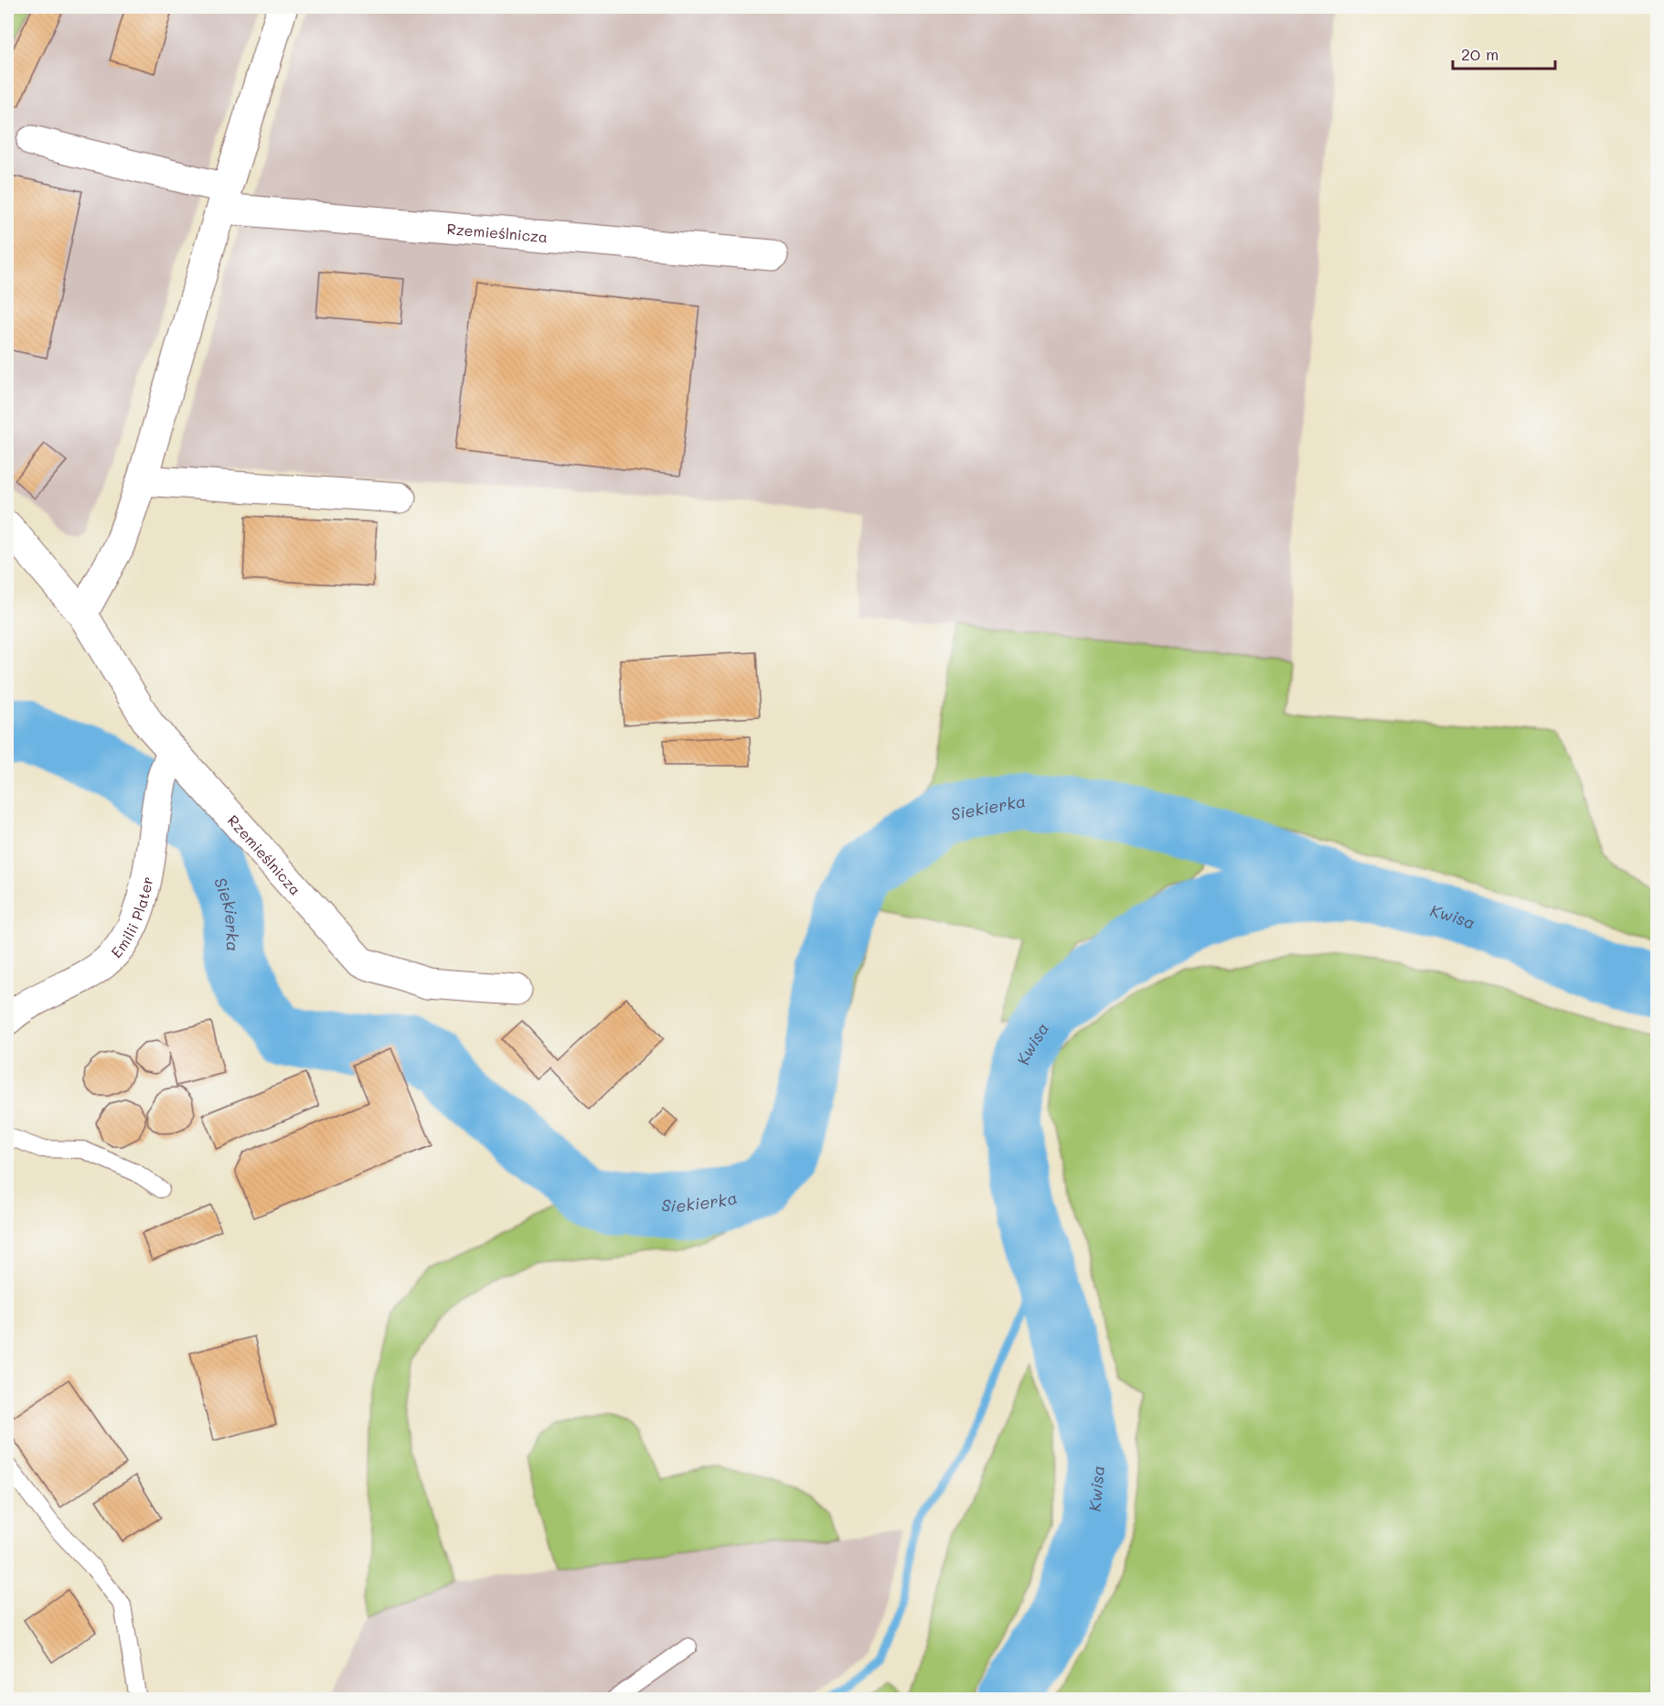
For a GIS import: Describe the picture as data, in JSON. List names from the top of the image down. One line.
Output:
{"streets":{"street":["Rzemieślnicza","Emilii Plater"]},"crossings":[["Rzemieślnicza","Emilii Plater"]],"water":["Siekierka","Kwisa"],"scale_bar":"20 m"}
